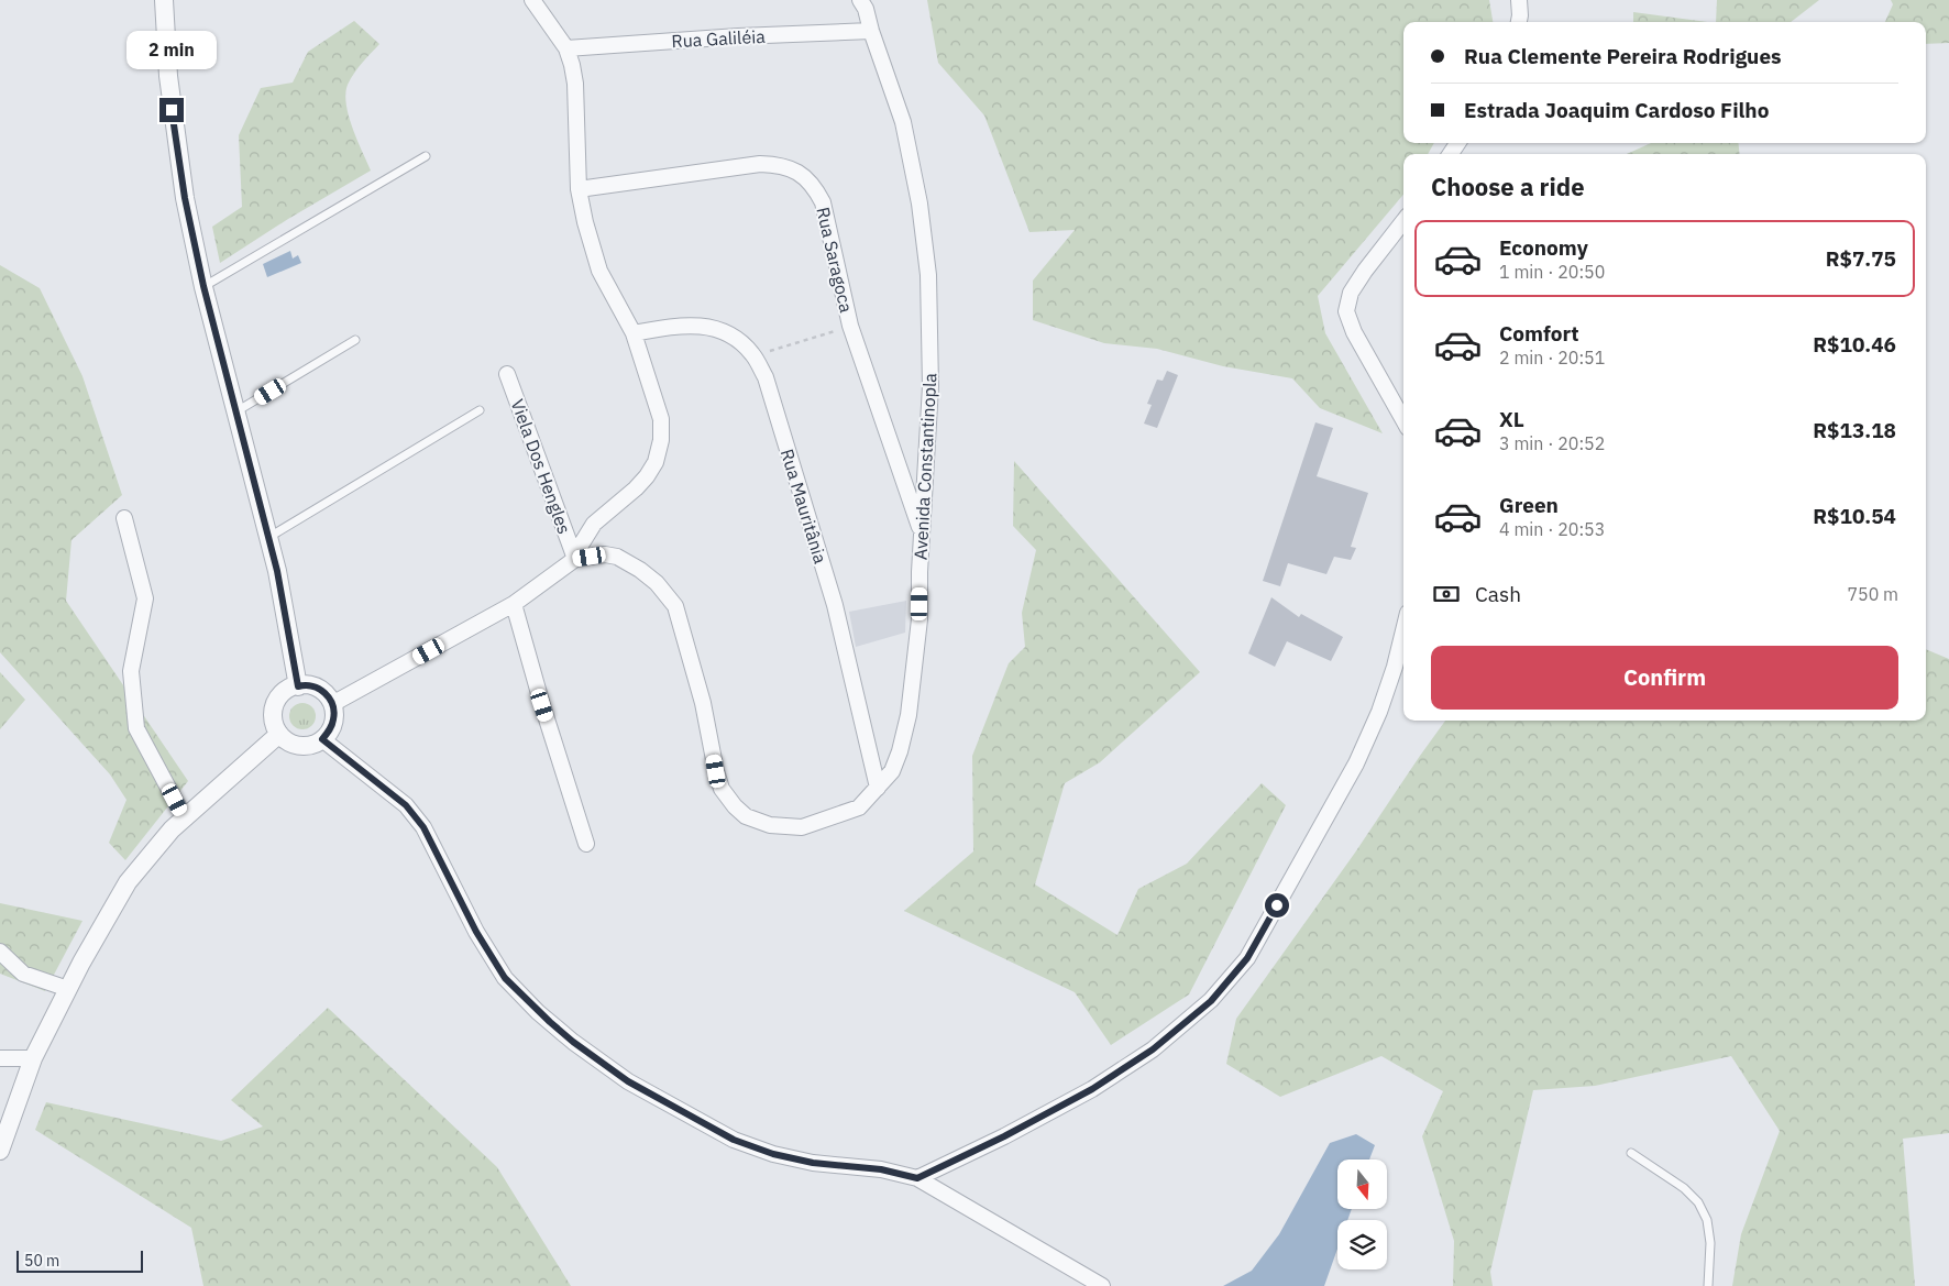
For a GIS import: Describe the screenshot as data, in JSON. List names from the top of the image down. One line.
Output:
{"streets":{"street":["Rua Galiléia","Rua Saragoca","Viela Dos Hengles","Avenida Constantinopla","Rua Mauritânia"]},"crossings":[["Rua Galiléia","Avenida Constantinopla"],["Rua Saragoca","Avenida Constantinopla"],["Viela Dos Hengles","Avenida Constantinopla"],["Avenida Constantinopla","Rua Mauritânia"]],"scale_bar":"50 m","north":"bottom","page":{"banner":["Rua Clemente Pereira Rodrigues","Estrada Joaquim Cardoso Filho"],"bubble":"2 min","heading":"Choose a ride","list":[{"name":"Economy","note":"1 min · 20:50","value":"R$7.75"},{"name":"Comfort","note":"2 min · 20:51","value":"R$10.46"},{"name":"XL","note":"3 min · 20:52","value":"R$13.18"},{"name":"Green","note":"4 min · 20:53","value":"R$10.54"}],"pay":["Cash","750 m"],"buttons":"Confirm","scale":"50 m"}}
